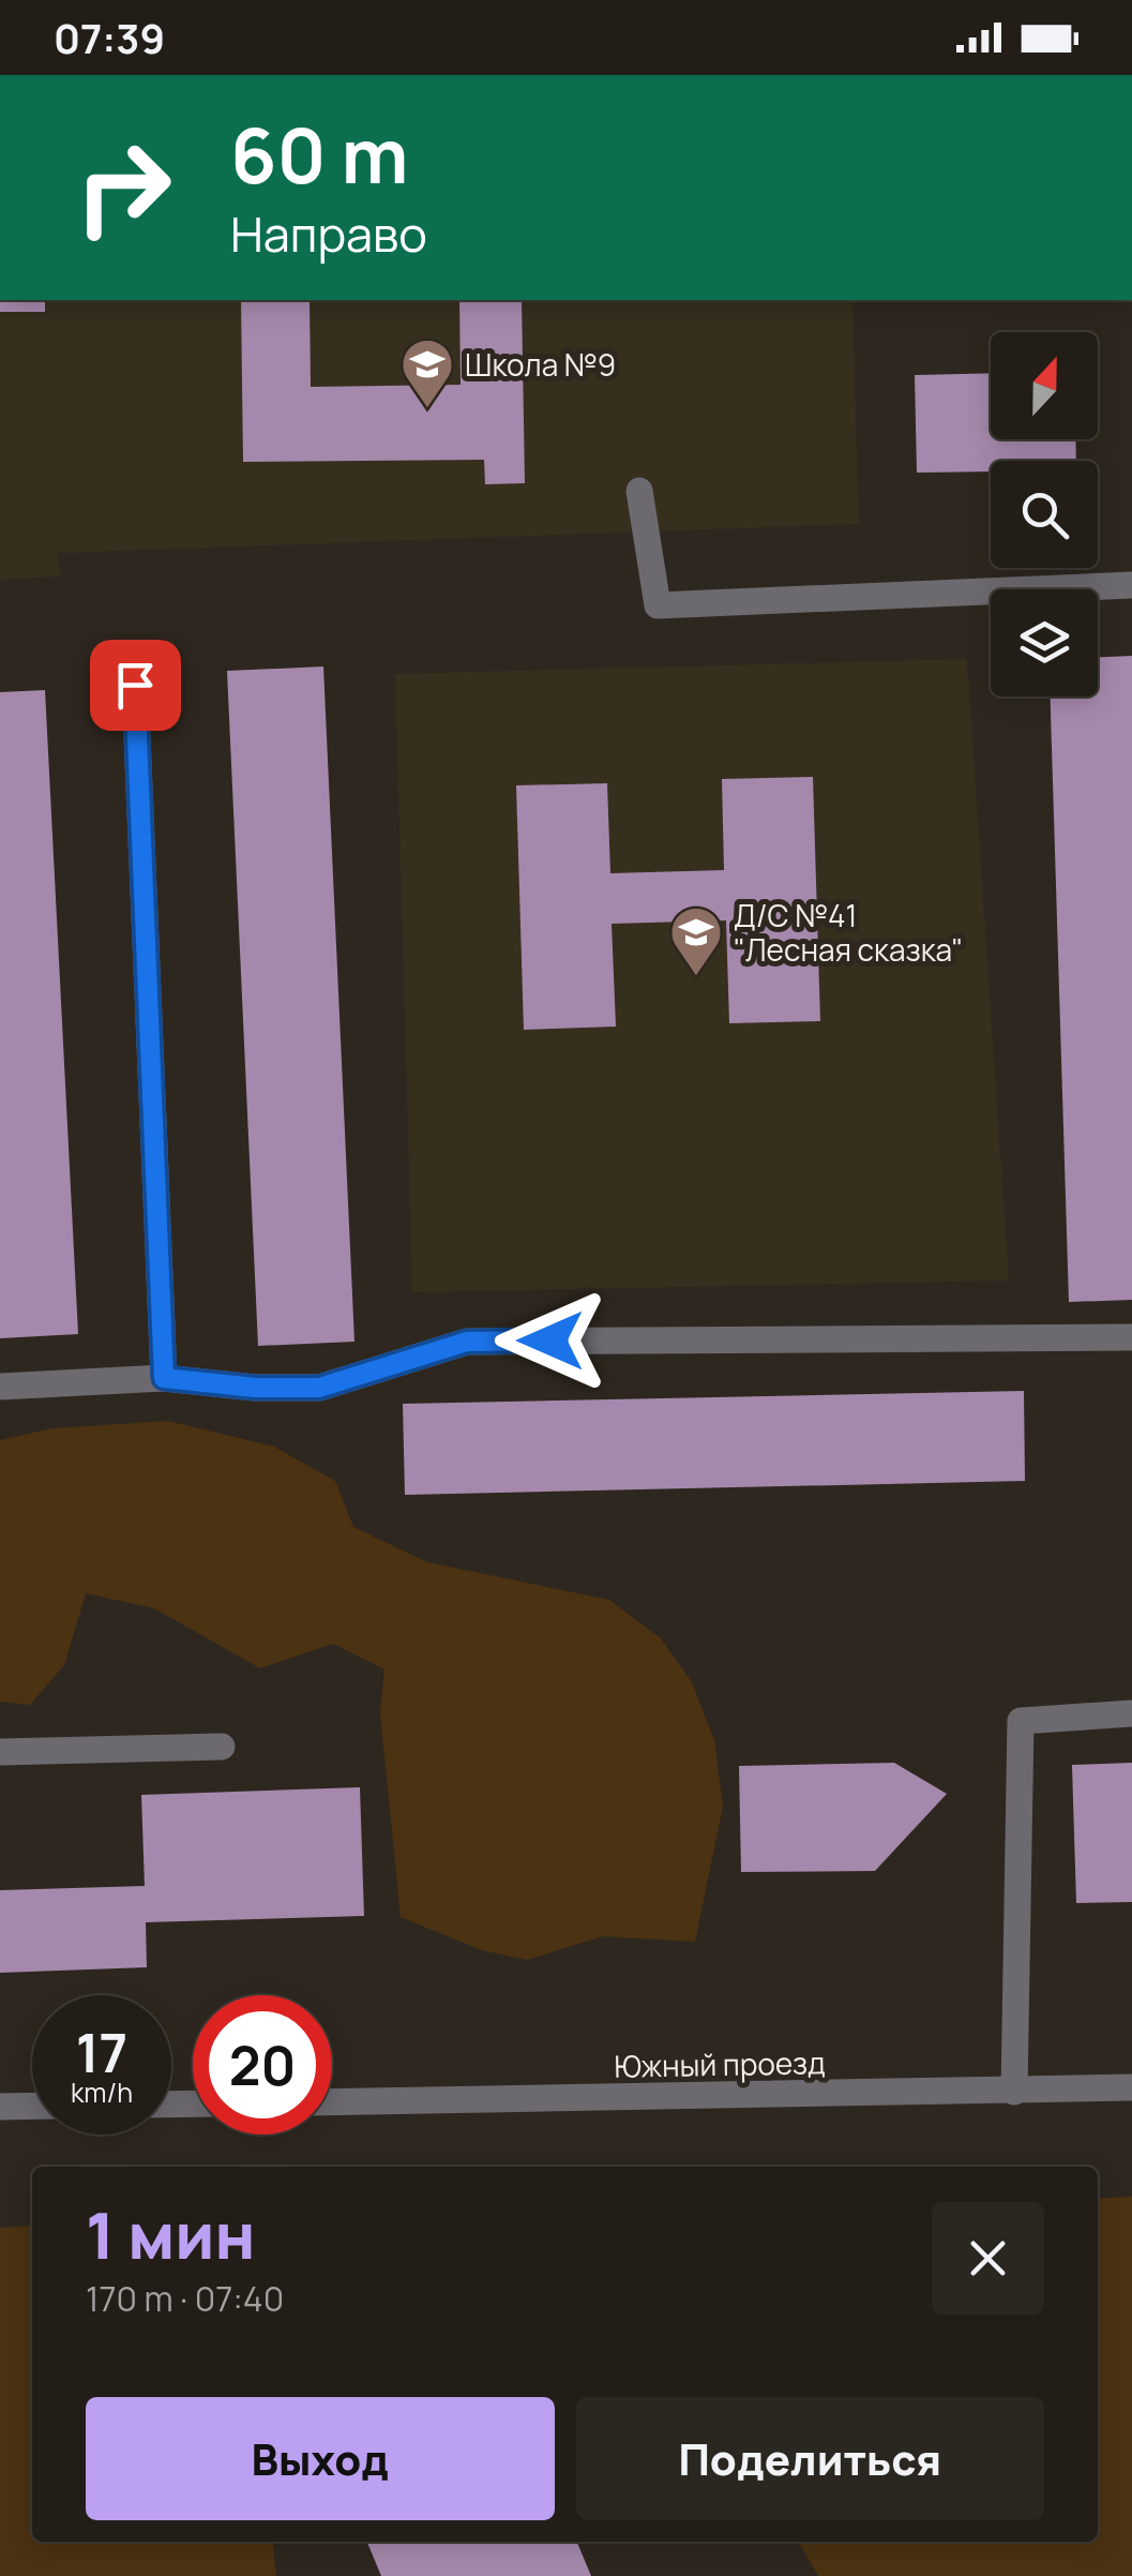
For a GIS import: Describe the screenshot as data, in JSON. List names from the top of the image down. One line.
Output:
{"streets":{"street":["Южный проезд"]},"places":{"school or university":["Школа №9","Д/С №41 \"Лесная сказка\""]},"north":"top","page":{"status":"07:39","turn":["60 m","Направо"],"speed":"17 km/h","limit":"20","heading":["1 мин","170 m · 07:40"],"buttons":["Выход","Поделиться"]}}
